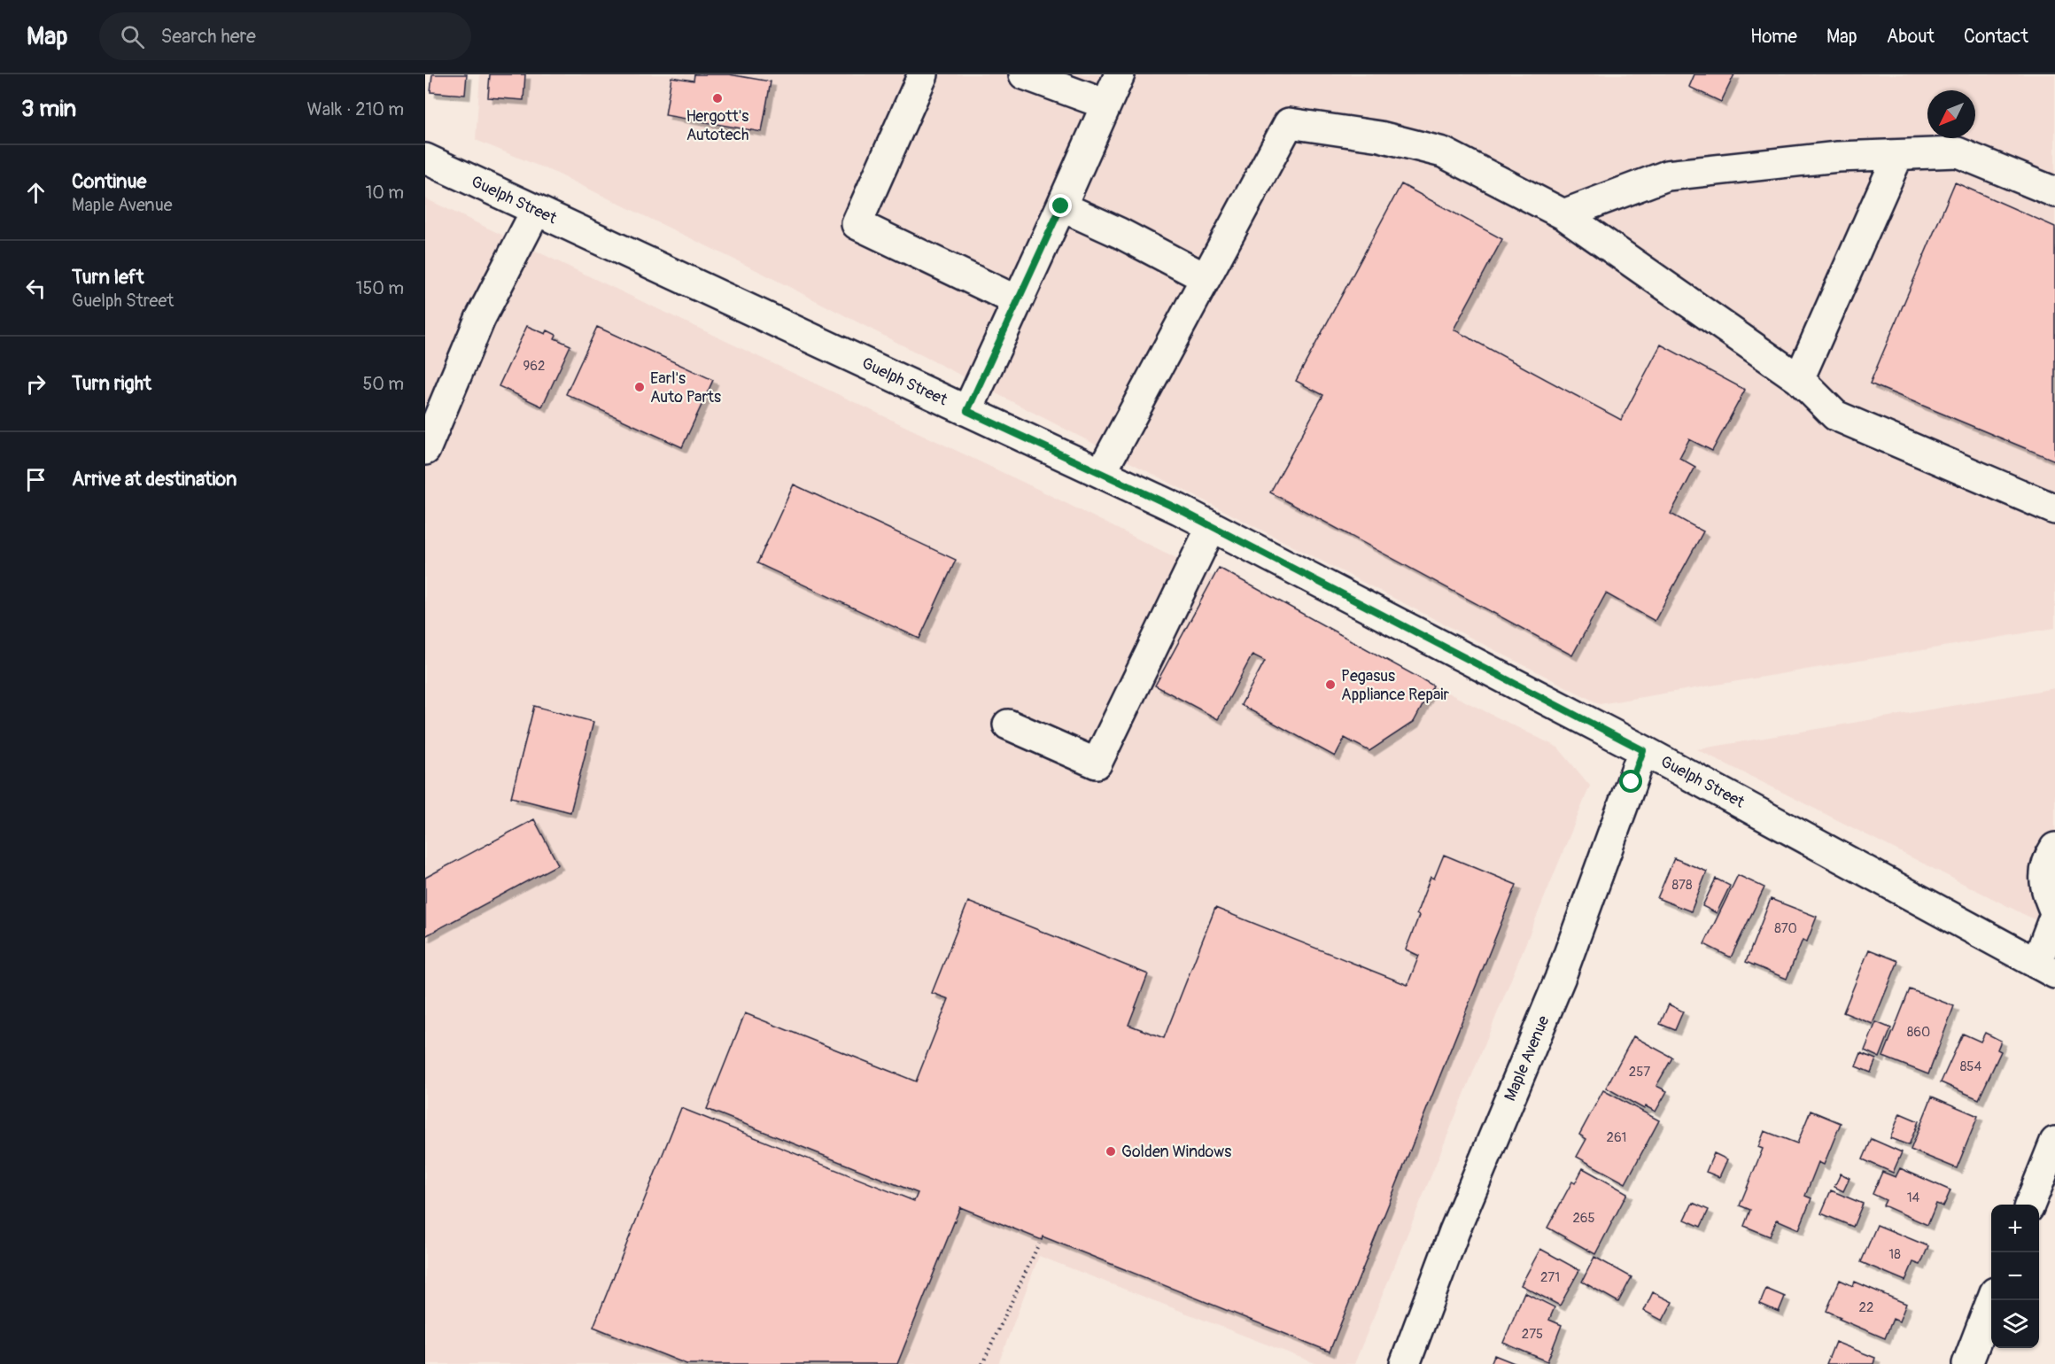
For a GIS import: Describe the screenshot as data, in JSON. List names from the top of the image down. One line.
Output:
{"streets":{"street":["Guelph Street","Maple Avenue"]},"crossings":[["Guelph Street","Maple Avenue"]],"places":["Hergott's Autotech","Earl's Auto Parts","Pegasus Appliance Repair","Golden Windows"],"house_numbers":["962","878","870","860","854","257","261","14","265","18","271","22","275"],"north":"bottom left","page":{"header":"Map","search":"Search here","nav":["Home","Map","About","Contact"],"heading":["3 min","Walk · 210 m"],"list":[["Continue","Maple Avenue","10 m"],["Turn left","Guelph Street","150 m"],["Turn right","50 m"],"Arrive at destination"],"map_buttons":["+","−"]}}
